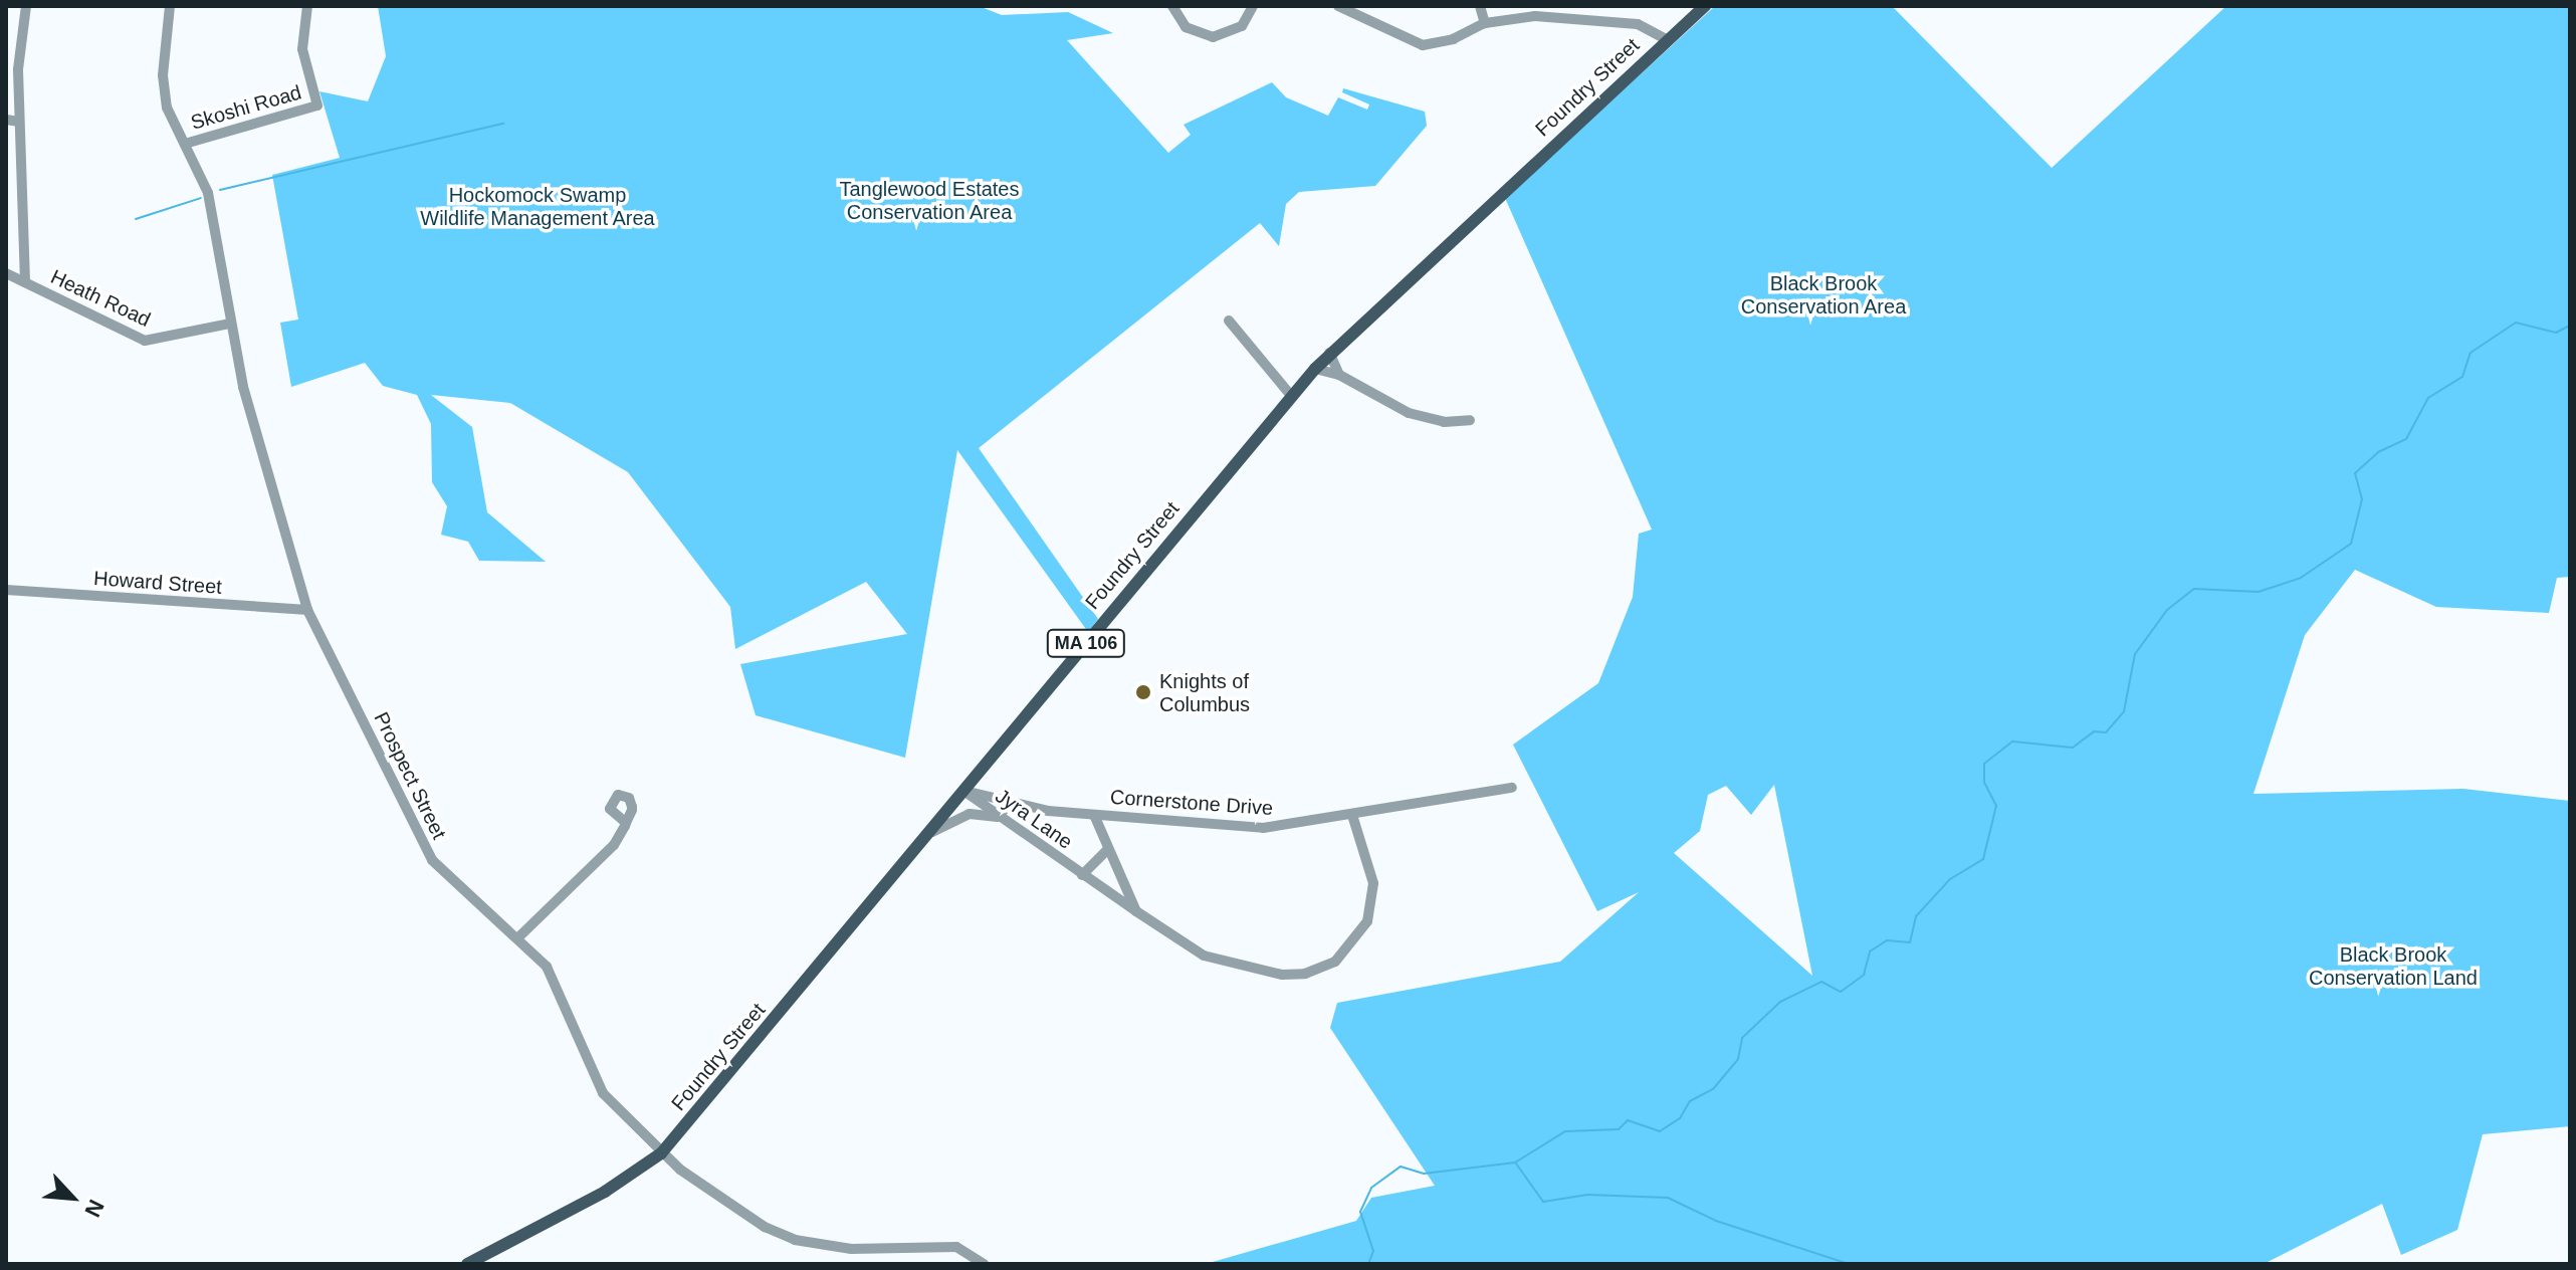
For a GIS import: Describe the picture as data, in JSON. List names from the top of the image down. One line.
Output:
{"streets":{"main road":["Foundry Street","MA 106"],"street":["Skoshi Road","Heath Road","Howard Street","Prospect Street","Cornerstone Drive","Jyra Lane"]},"crossings":[["Foundry Street","Prospect Street"],["Foundry Street","Cornerstone Drive"],["Foundry Street","Jyra Lane"],["Skoshi Road","Prospect Street"],["Heath Road","Prospect Street"],["Howard Street","Prospect Street"],["Cornerstone Drive","Jyra Lane"]],"parks":["Tanglewood Estates Conservation Area","Hockomock Swamp Wildlife Management Area","Black Brook Conservation Area","Black Brook Conservation Land"],"places":["Knights of Columbus"],"north":"bottom right"}
